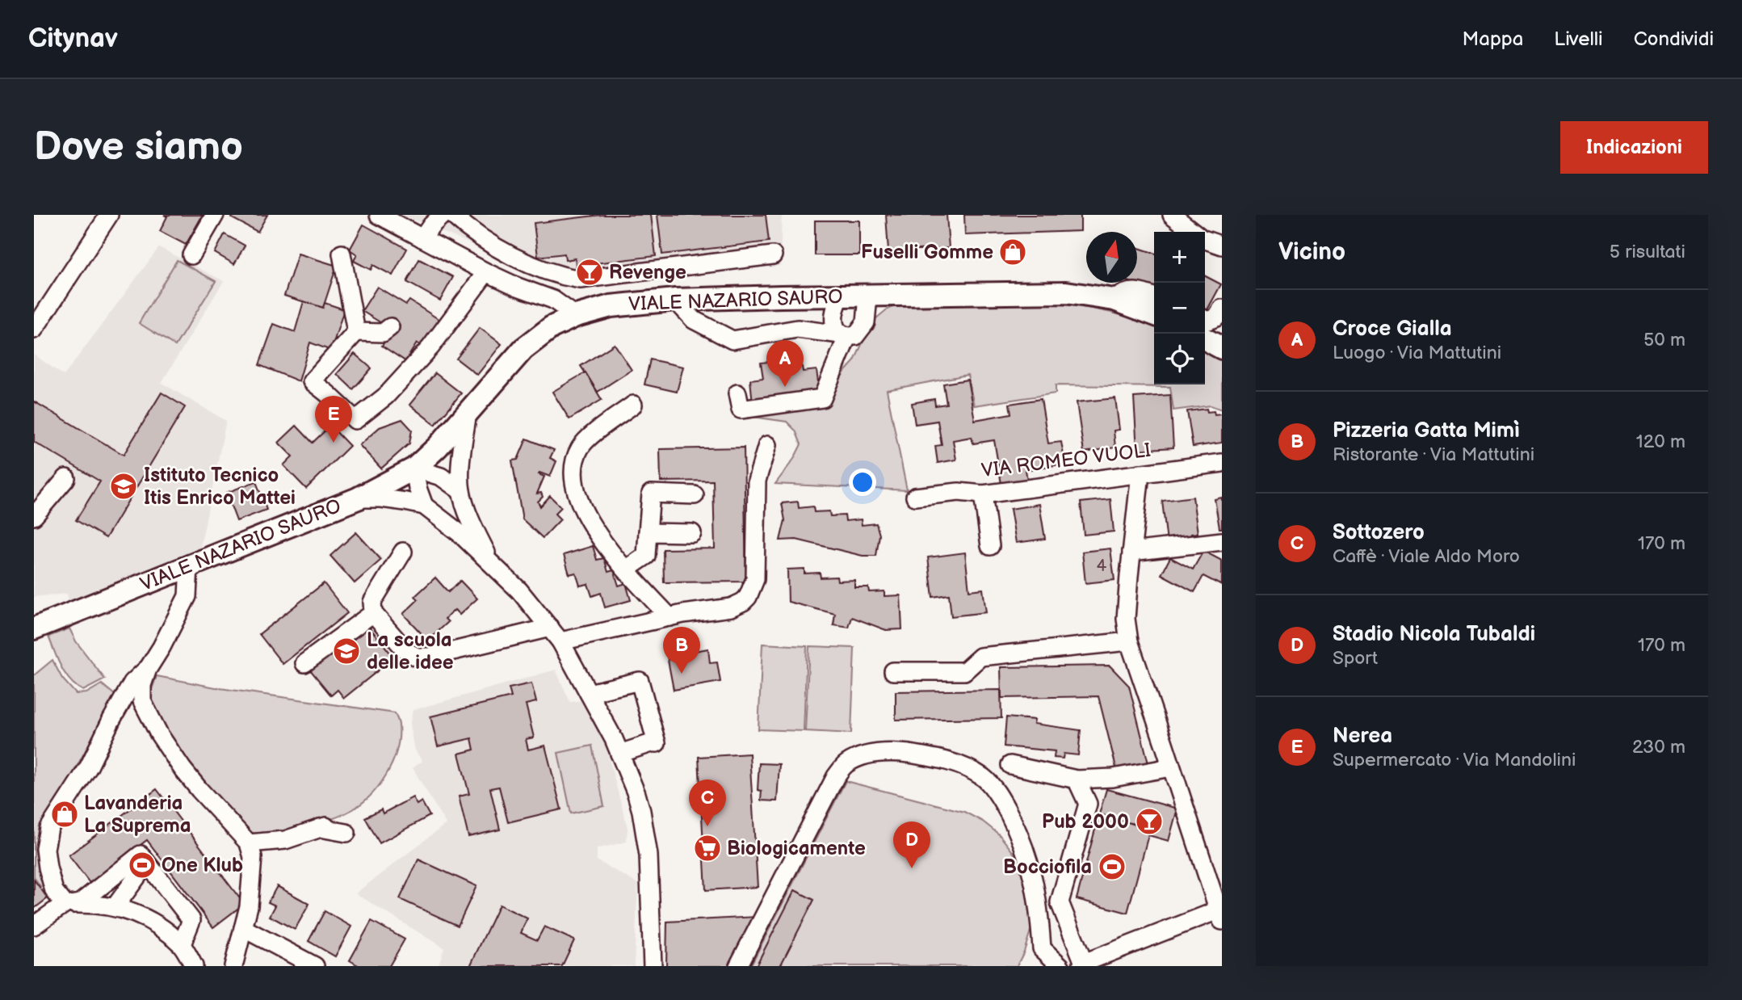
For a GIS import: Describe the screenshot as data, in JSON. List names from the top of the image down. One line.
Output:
{"streets":{"main road":["VIALE NAZARIO SAURO"],"street":["VIA ROMEO VUOLI"]},"places":{"shop":["Fuselli Gomme","Lavanderia La Suprema"],"bar":["Revenge","Pub 2000"],"school or university":["Istituto Tecnico Itis Enrico Mattei","La scuola delle idee"],"supermarket":["Biologicamente"],"sports":["One Klub","Bocciofila"]},"house_numbers":["4"],"north":"top","page":{"header":"Citynav","nav":["Mappa","Livelli","Condividi"],"buttons":"Indicazioni","title":"Dove siamo","heading":["Vicino","5 risultati"],"map_buttons":["+","−"],"list":[{"mark":"A","name":"Croce Gialla","note":"Luogo · Via Mattutini","value":"50 m"},{"mark":"B","name":"Pizzeria Gatta Mimì","note":"Ristorante · Via Mattutini","value":"120 m"},{"mark":"C","name":"Sottozero","note":"Caffè · Viale Aldo Moro","value":"170 m"},{"mark":"D","name":"Stadio Nicola Tubaldi","note":"Sport","value":"170 m"},{"mark":"E","name":"Nerea","note":"Supermercato · Via Mandolini","value":"230 m"}],"pins":["A","E","B","C","D"]}}
